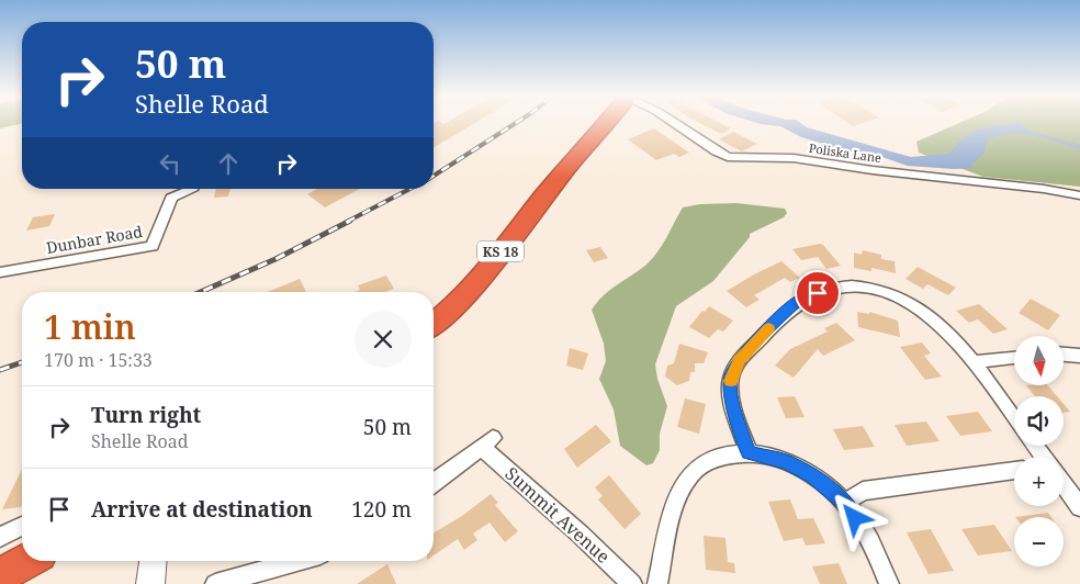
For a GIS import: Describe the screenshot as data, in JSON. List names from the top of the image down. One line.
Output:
{"streets":{"highway":["KS 18"],"street":["Poliska Lane","Dunbar Road","Summit Avenue"]},"north":"bottom","page":{"turn":["50 m","Shelle Road"],"heading":["1 min","170 m · 15:33"],"map_buttons":["+","−"],"list":[{"name":"Turn right","note":"Shelle Road","value":"50 m"},{"name":"Arrive at destination","value":"120 m"}]}}
